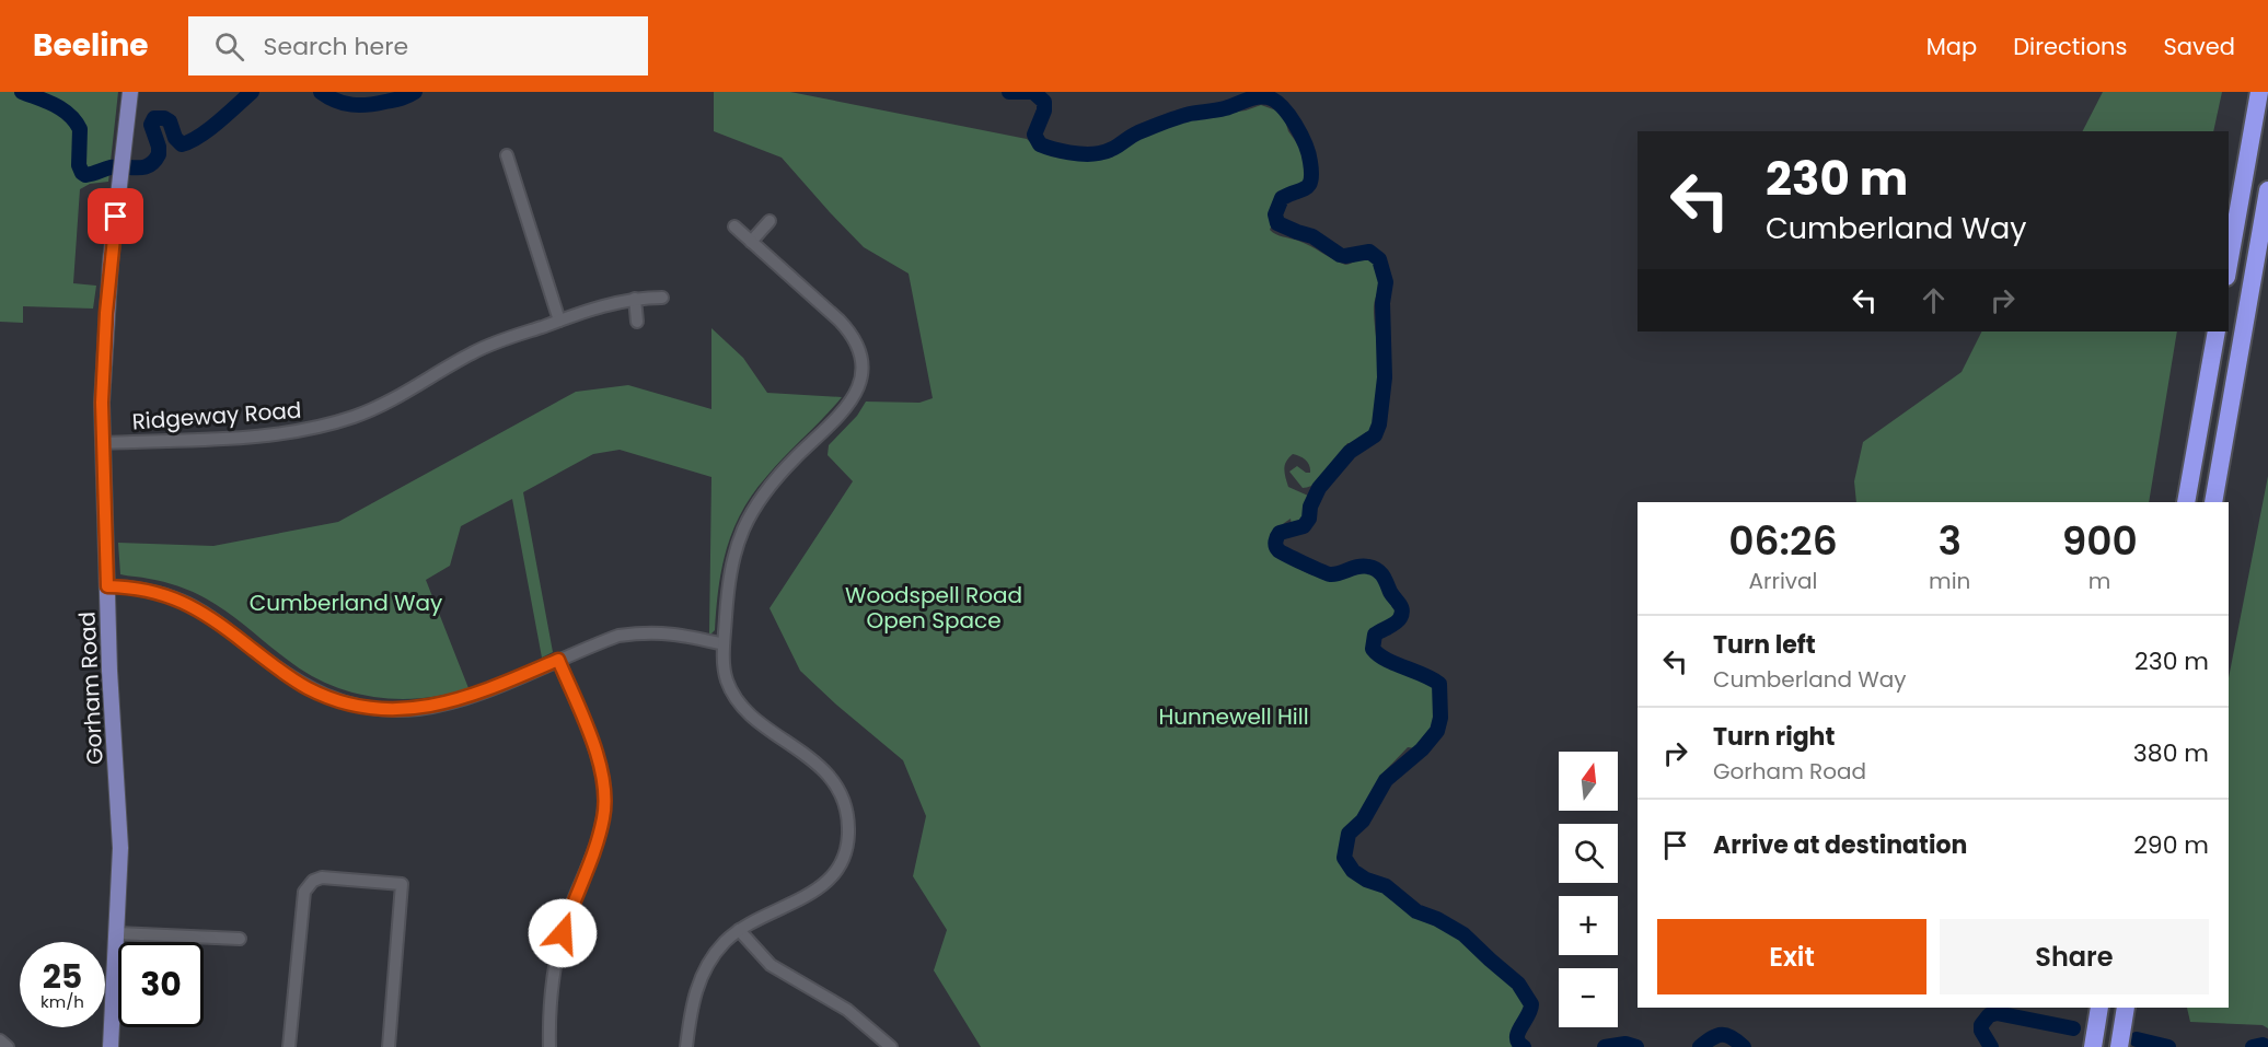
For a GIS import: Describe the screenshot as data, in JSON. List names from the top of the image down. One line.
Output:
{"streets":{"main road":["Gorham Road"],"street":["Ridgeway Road"]},"crossings":[["Ridgeway Road","Gorham Road"]],"parks":["Woodspell Road Open Space","Cumberland Way","Hunnewell Hill"],"north":"top","page":{"header":"Beeline","search":"Search here","nav":["Map","Directions","Saved"],"turn":["230 m","Cumberland Way"],"eta":["06:26","Arrival","3","min","900","m"],"list":[{"name":"Turn left","note":"Cumberland Way","value":"230 m"},{"name":"Turn right","note":"Gorham Road","value":"380 m"},{"name":"Arrive at destination","value":"290 m"}],"map_buttons":["+","−"],"buttons":["Exit","Share"],"speed":"25 km/h","limit":"30"}}
